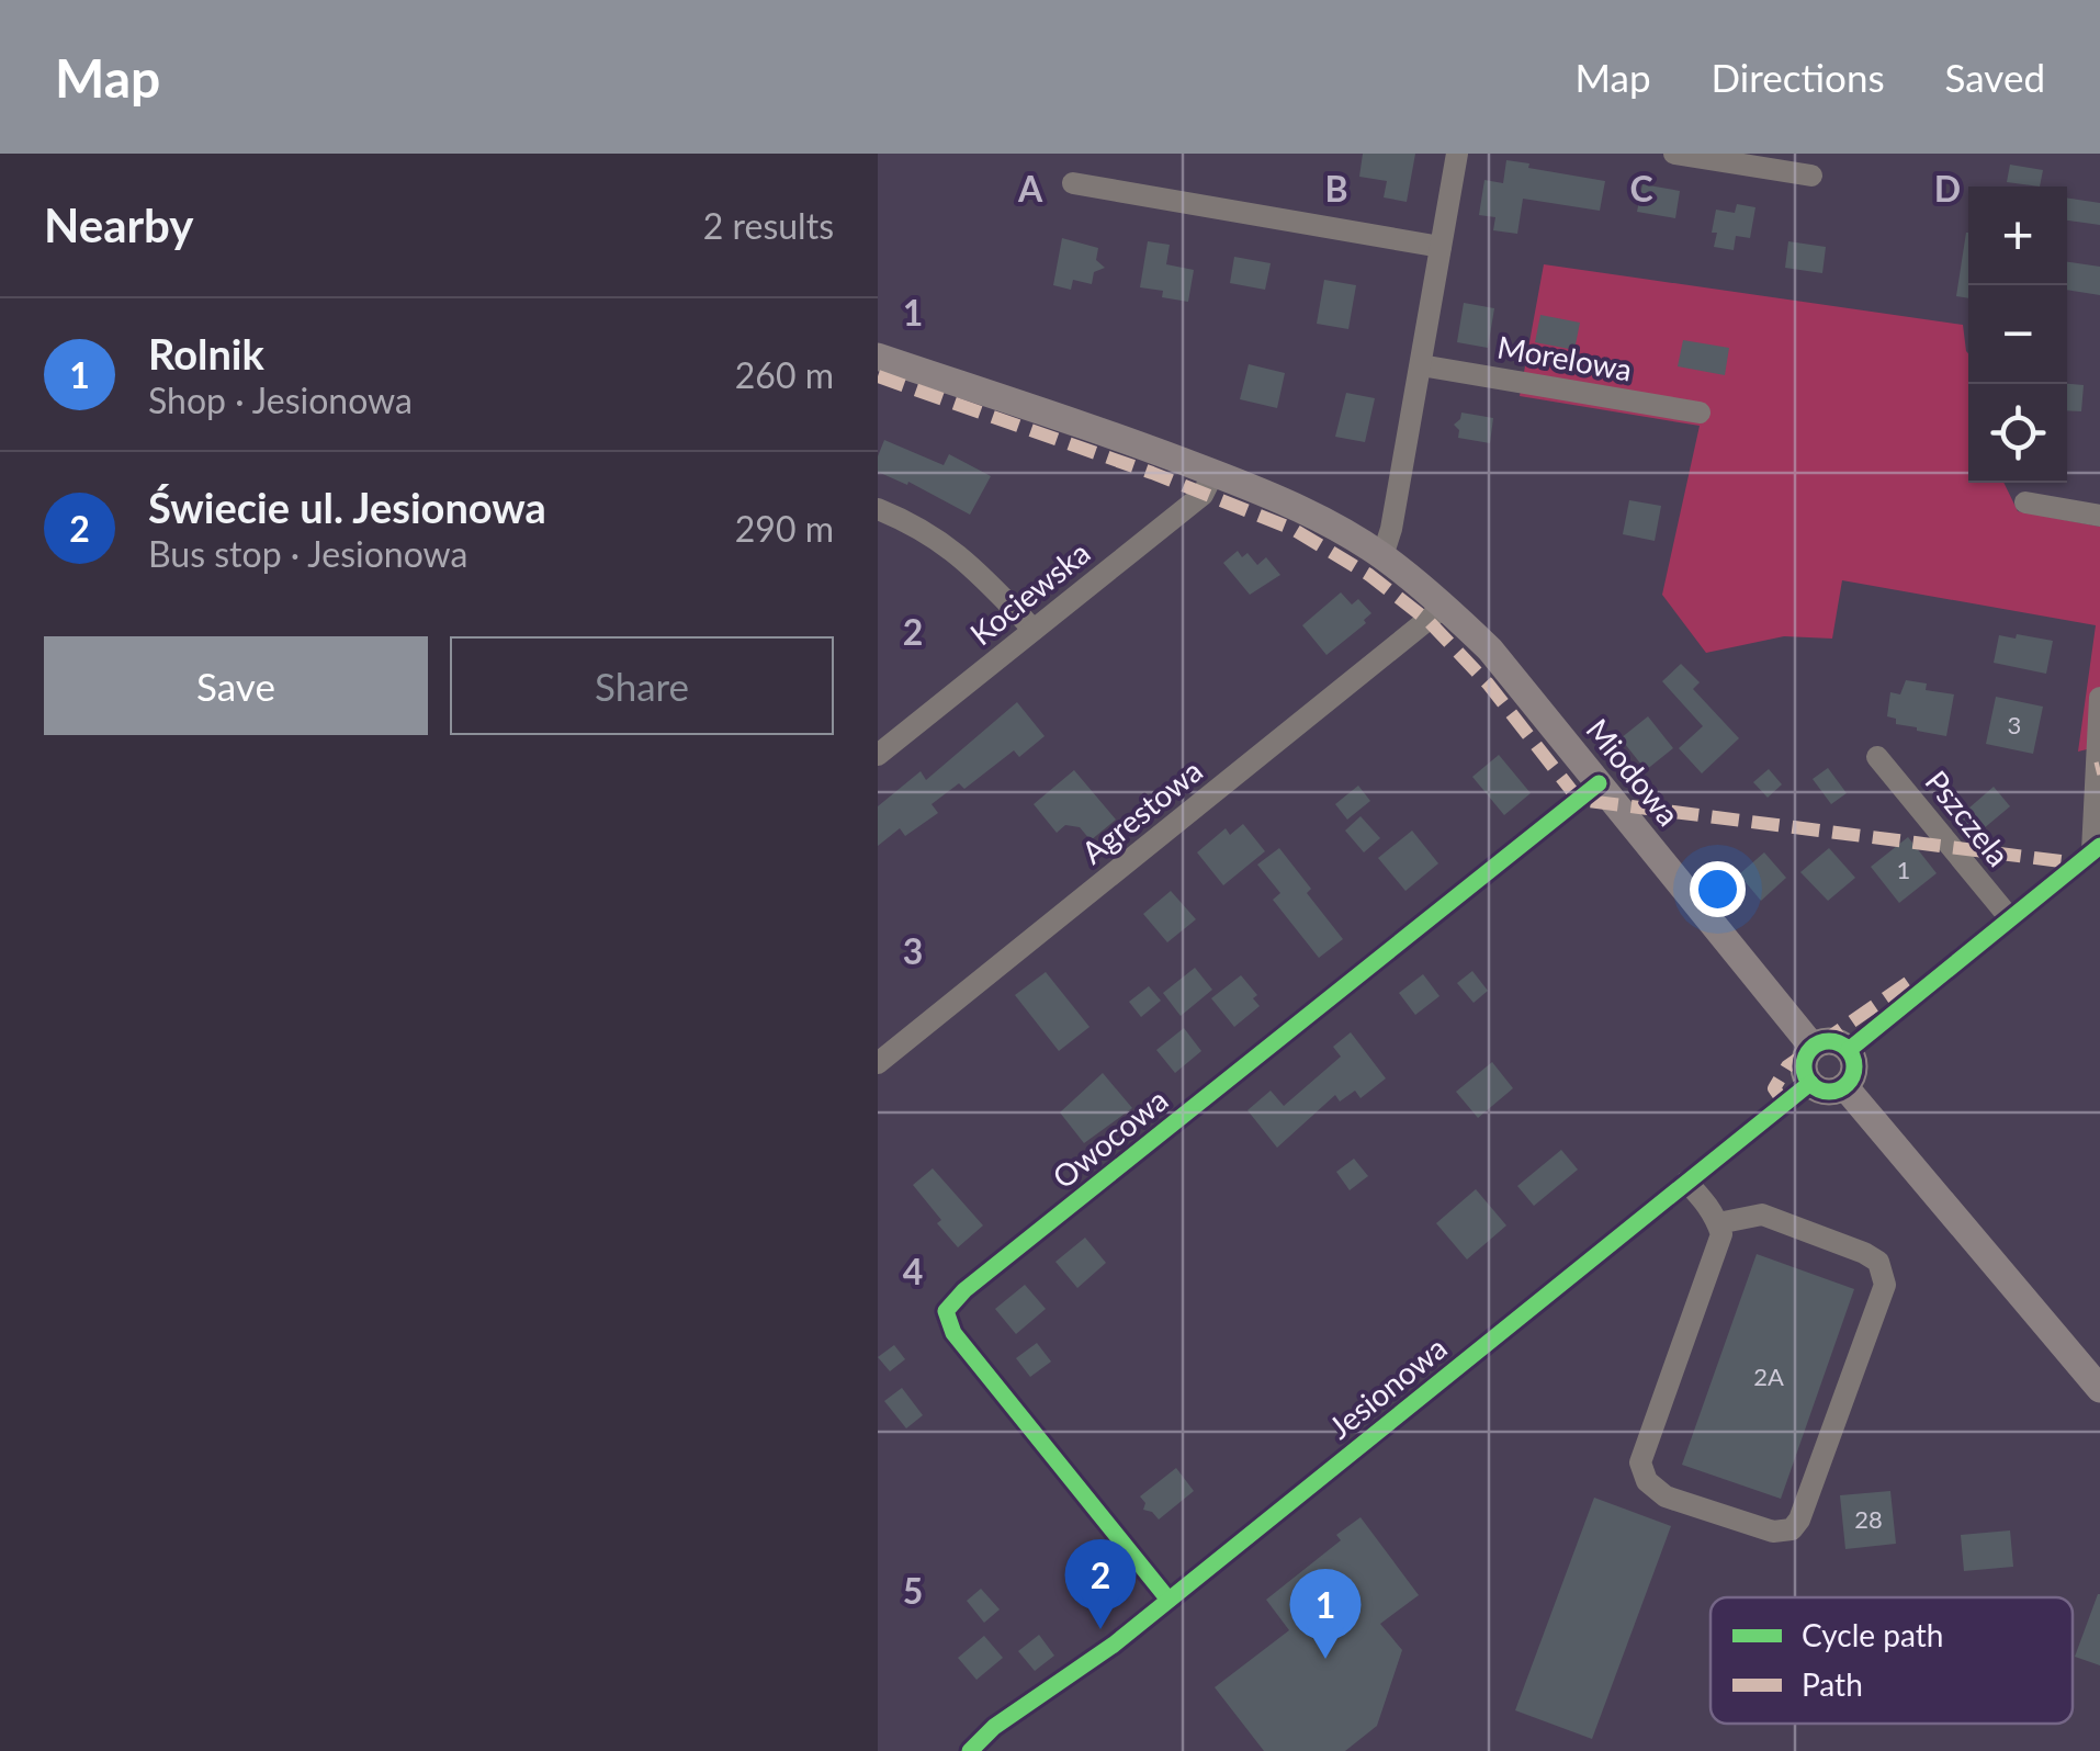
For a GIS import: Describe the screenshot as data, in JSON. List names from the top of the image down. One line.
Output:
{"streets":{"main road":["Miodowa"],"street":["Morelowa","Kociewska","Agrestowa","Pszczela","Owocowa","Jesionowa"]},"crossings":[["Kociewska","Miodowa"],["Miodowa","Agrestowa"],["Miodowa","Owocowa"],["Miodowa","Jesionowa"],["Owocowa","Jesionowa"]],"house_numbers":["3","1","2A","28"],"legend":["Cycle path","Path"],"page":{"header":"Map","nav":["Map","Directions","Saved"],"heading":["Nearby","2 results"],"map_buttons":["+","−"],"list":[{"mark":"1","name":"Rolnik","note":"Shop · Jesionowa","value":"260 m"},{"mark":"2","name":"Świecie ul. Jesionowa","note":"Bus stop · Jesionowa","value":"290 m"}],"buttons":["Save","Share"],"pins":["2","1"]},"grid":{"columns":["A","B","C","D"],"rows":["1","2","3","4","5"]}}
